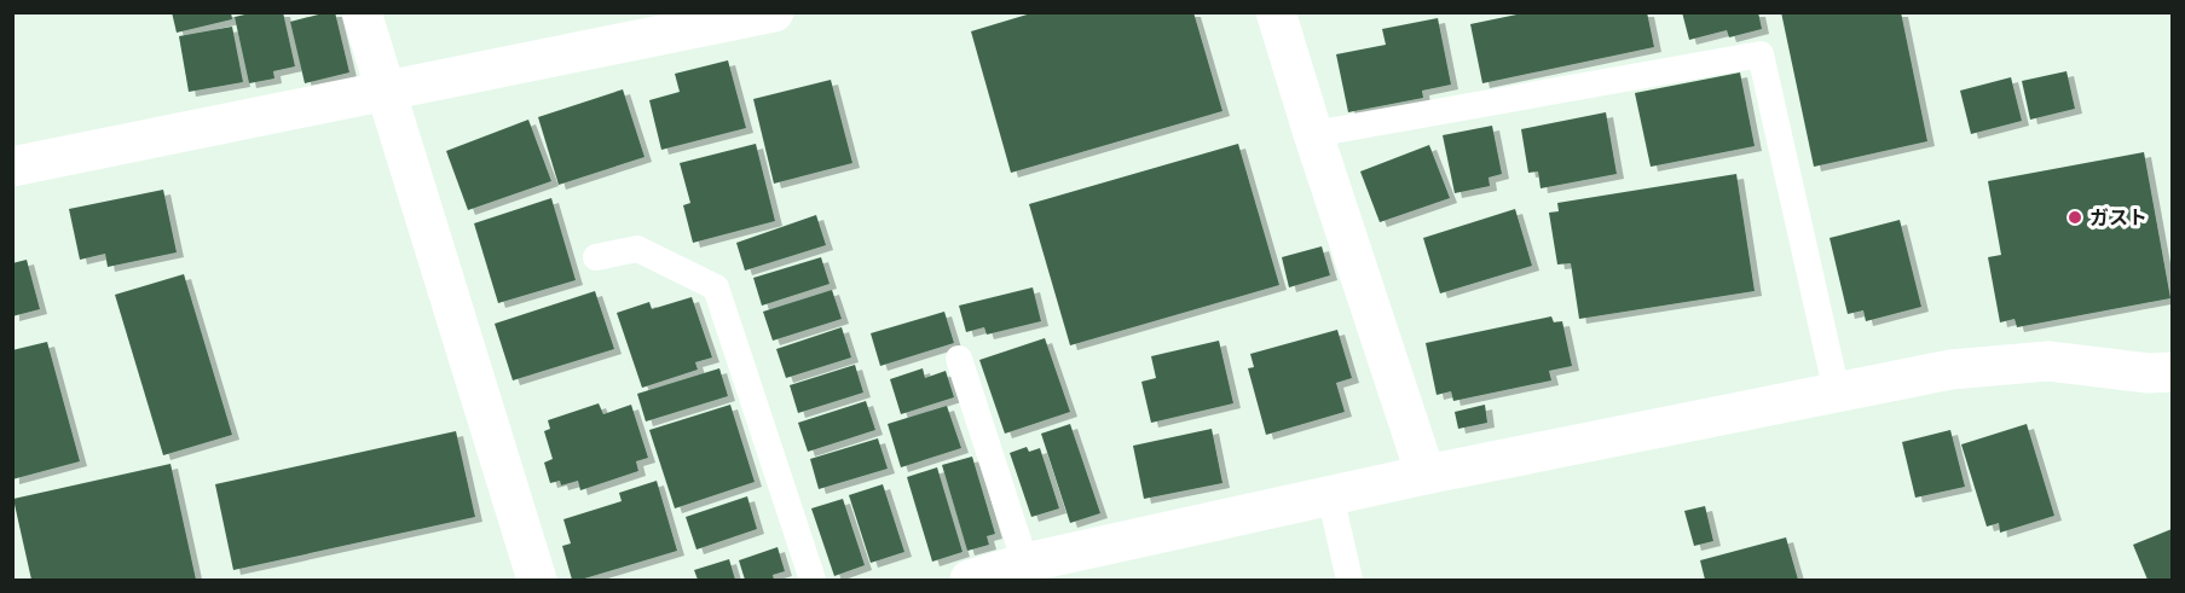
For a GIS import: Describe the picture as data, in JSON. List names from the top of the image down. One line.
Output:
{"places":["ガスト"]}
